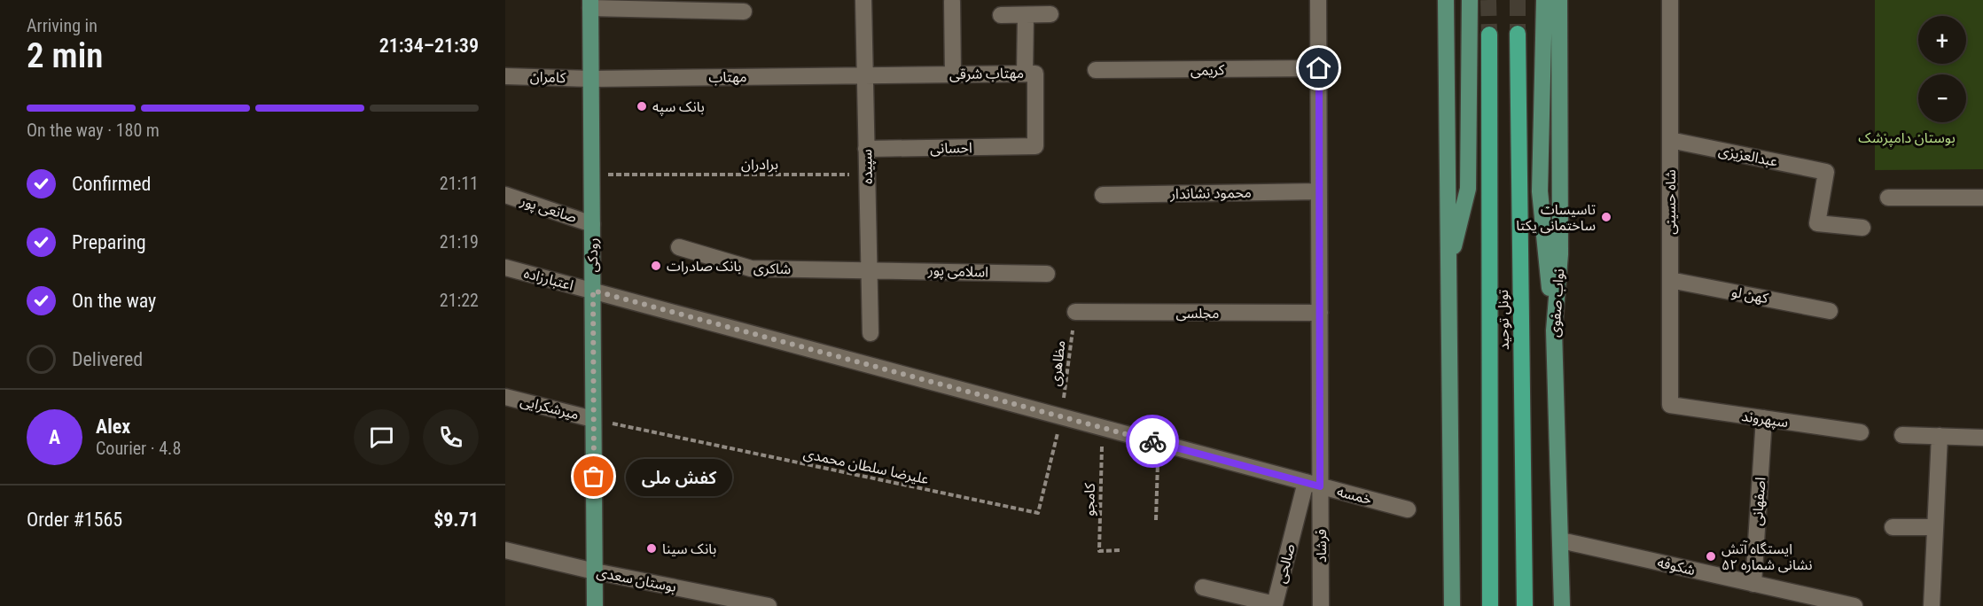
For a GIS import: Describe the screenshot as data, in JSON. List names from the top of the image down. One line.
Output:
{"streets":{"highway":["تونل توحید"],"main road":["رودکی","نواب صفوی"],"street":["کریمی","مهتاب شرقی","کامران","مهتاب","احسانی","عبدالعزیزی","سپیده","محمود نشاندار","شاه حسینی","صانعی پور","شاکری","اسلامی پور","اعتبارزاده","کهن لو","مجلسی","میرشکرایی","سپهروند","خمسه","اصفهانی","فرشاد","صالحی","شکوفه","بوستان سعدی"],"path":["برادران","مظاهری","علیرضا سلطان محمدی","کامجو"]},"crossings":[["مهتاب شرقی","مهتاب"],["مهتاب شرقی","احسانی"],["مهتاب شرقی","سپیده"],["کامران","مهتاب"],["کامران","رودکی"],["مهتاب","سپیده"],["مهتاب","رودکی"],["احسانی","سپیده"],["عبدالعزیزی","شاه حسینی"],["برادران","سپیده"],["برادران","رودکی"],["سپیده","شاکری"],["سپیده","اسلامی پور"],["شاه حسینی","کهن لو"],["شاه حسینی","سپهروند"],["صانعی پور","رودکی"],["رودکی","اعتبارزاده"],["رودکی","میرشکرایی"],["رودکی","علیرضا سلطان محمدی"],["رودکی","خمسه"],["رودکی","بوستان سعدی"],["شاکری","اسلامی پور"],["اعتبارزاده","خمسه"],["نواب صفوی","شکوفه"],["مجلسی","مظاهری"],["مظاهری","علیرضا سلطان محمدی"],["مظاهری","خمسه"],["میرشکرایی","علیرضا سلطان محمدی"],["سپهروند","اصفهانی"],["علیرضا سلطان محمدی","خمسه"],["خمسه","کامجو"],["خمسه","فرشاد"],["خمسه","صالحی"],["اصفهانی","شکوفه"],["فرشاد","صالحی"]],"parks":["بوستان دامپزشک"],"places":["بانک سپه","تاسیسات ساختمانی یکتا","بانک صادرات","کفش ملی","بانک سینا","ایستگاه آتش نشانی شماره ۵۲"],"page":{"heading":["2 min","Arriving in","21:34–21:39"],"panel":["Alex","Courier · 4.8","Order #1565","$9.71"],"map_buttons":["+","−"],"bar":"On the way · 180 m","list":[["Confirmed","21:11"],["Preparing","21:19"],["On the way","21:22"],"Delivered"],"round":"A","bubble":"کفش ملی"}}
